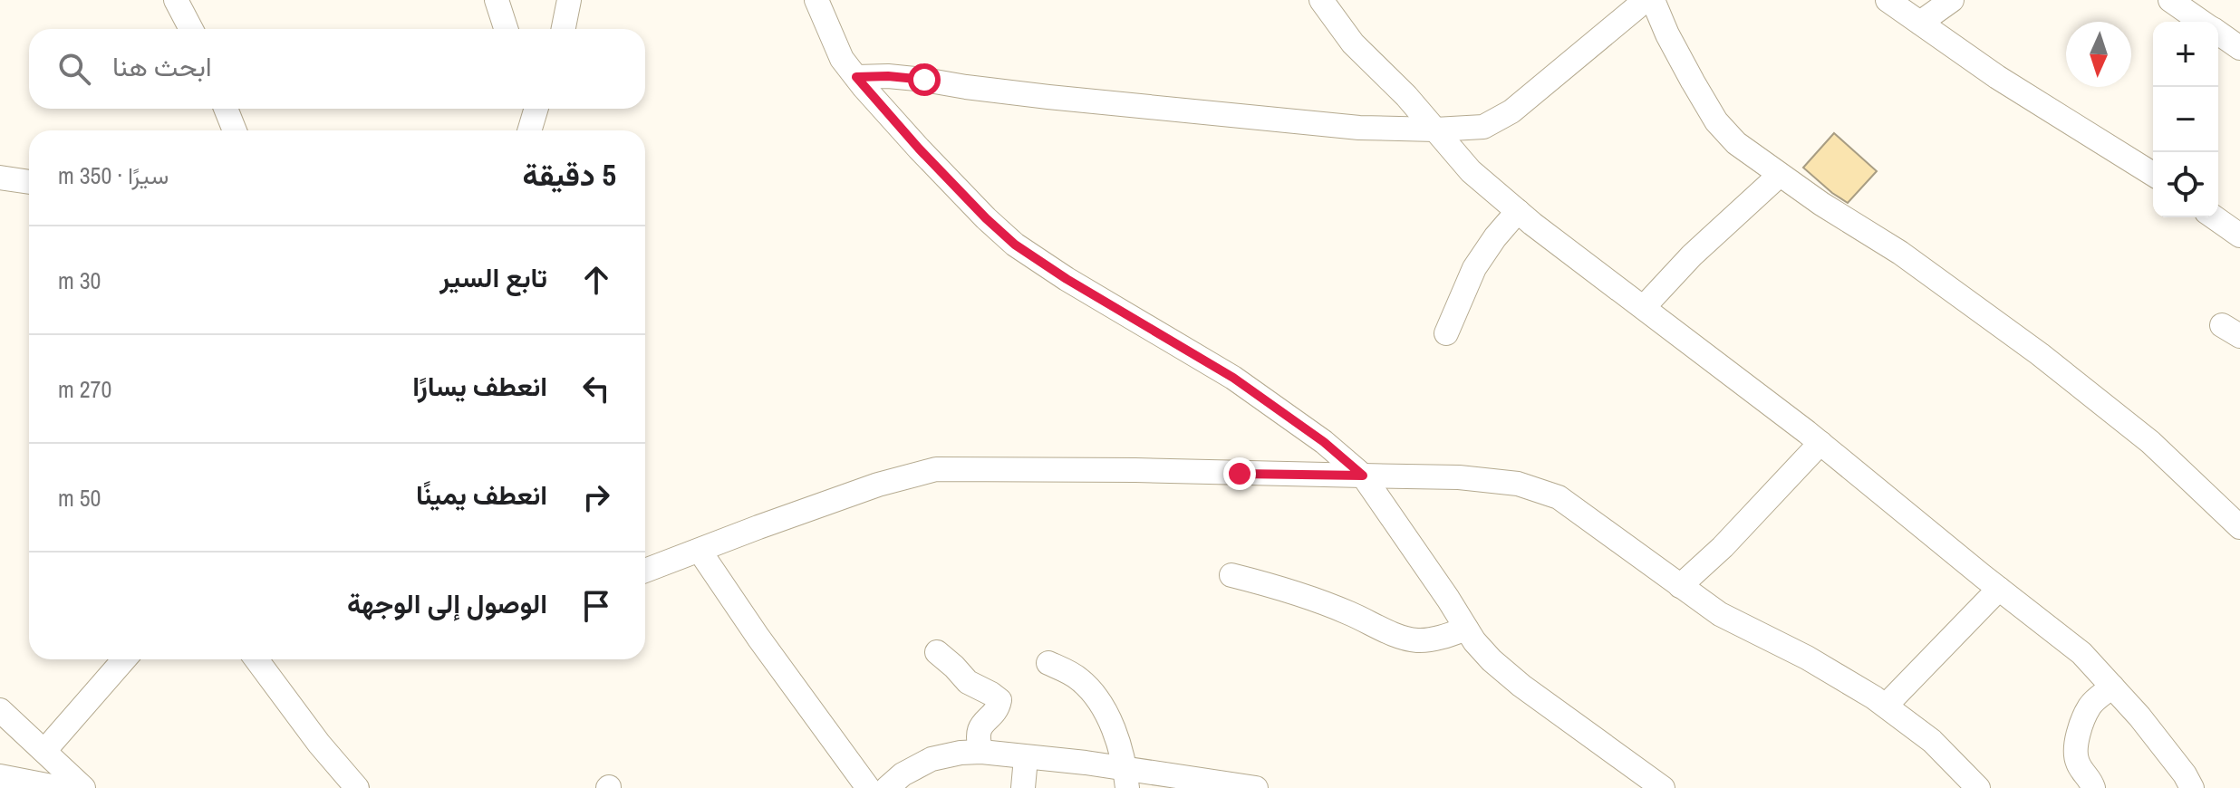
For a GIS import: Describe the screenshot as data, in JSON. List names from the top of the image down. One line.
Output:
{"north":"bottom","page":{"map_buttons":["+","−"],"search":"ابحث هنا","heading":["5 دقيقة","سيرًا · 350 m"],"list":[["تابع السير","30 m"],["انعطف يسارًا","270 m"],["انعطف يمينًا","50 m"],"الوصول إلى الوجهة"]}}
